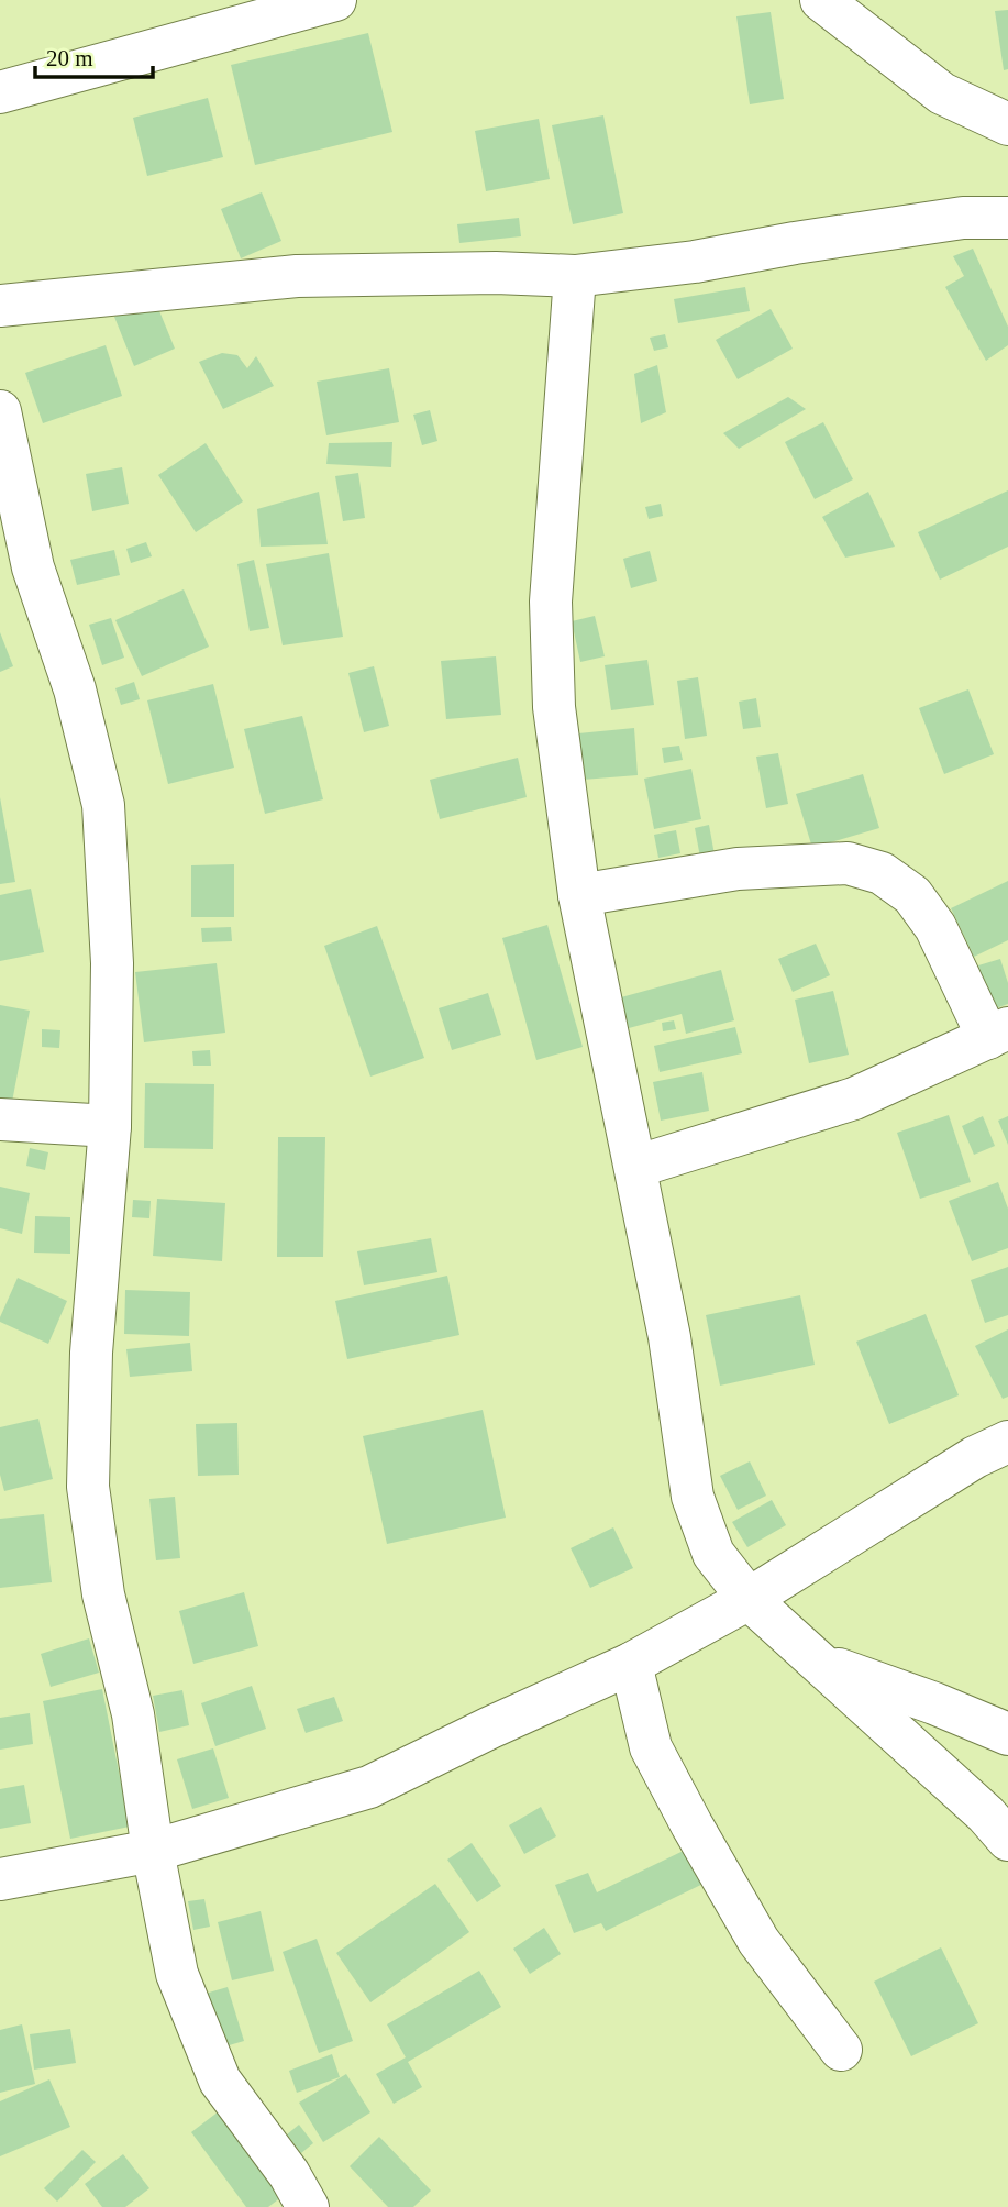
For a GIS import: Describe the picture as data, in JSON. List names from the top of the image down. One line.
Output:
{"scale_bar":"20 m"}
